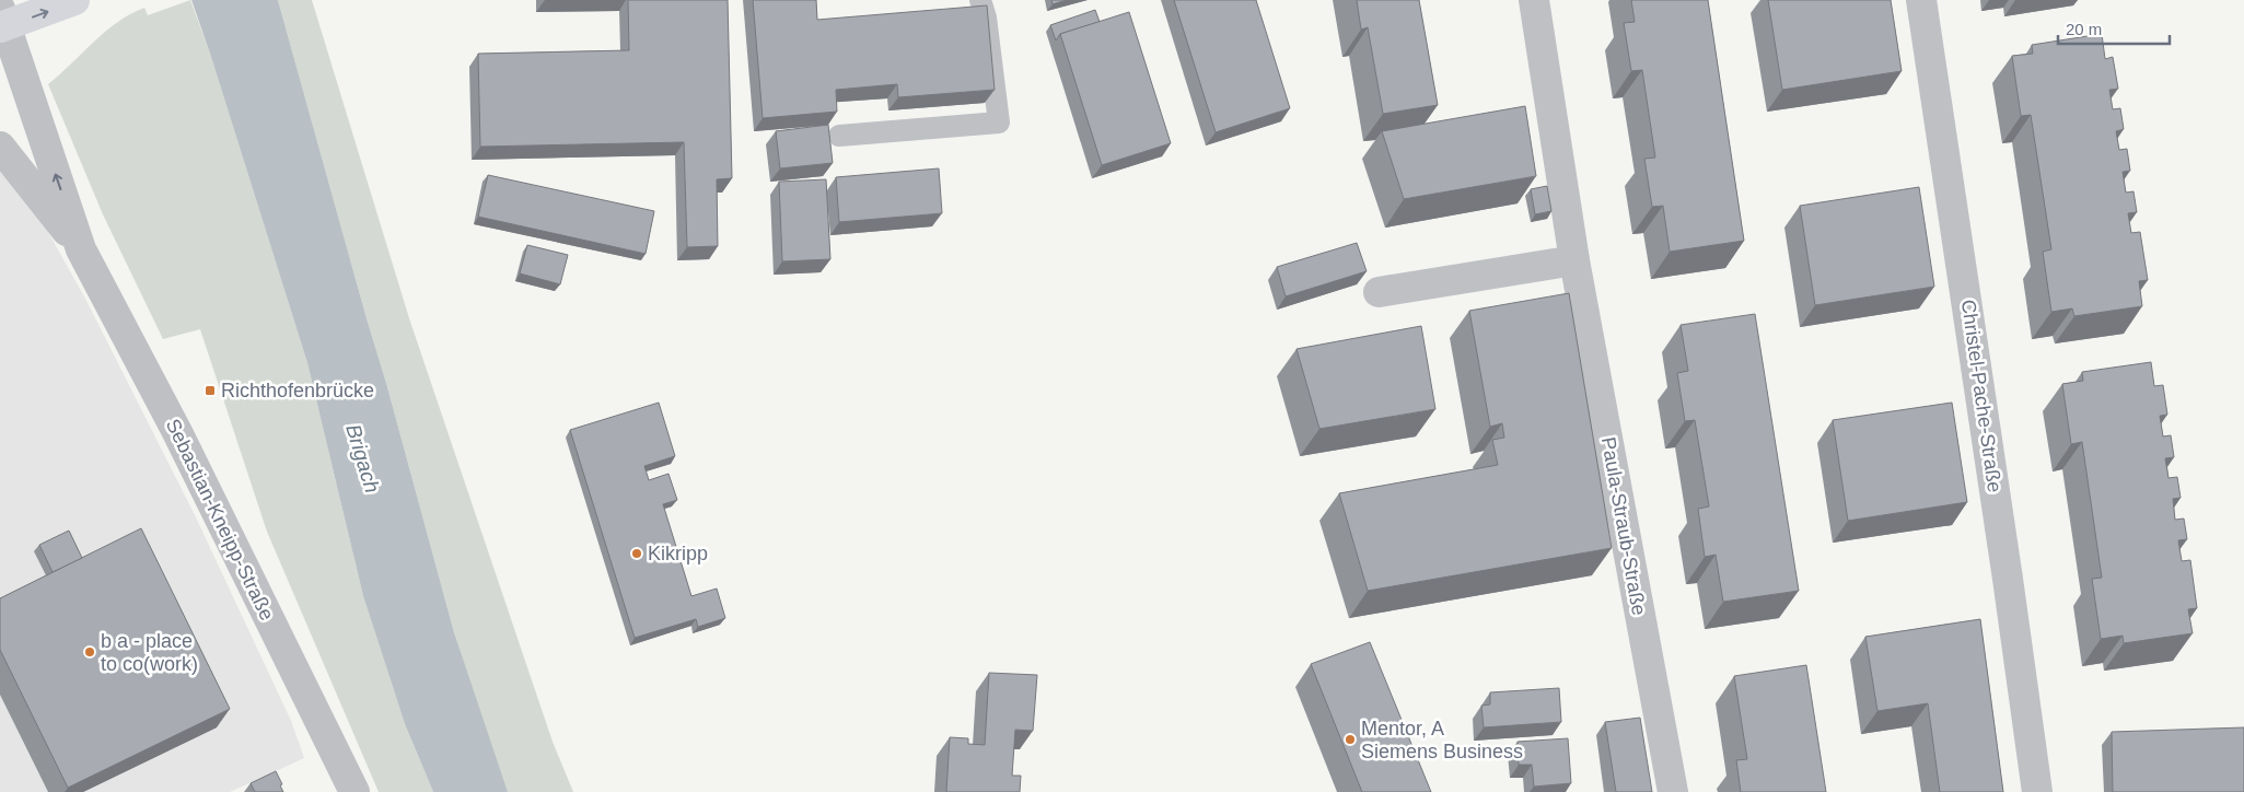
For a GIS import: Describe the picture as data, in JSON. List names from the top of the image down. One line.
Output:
{"streets":{"street":["Christel-Pache-Straße","Sebastian-Kneipp-Straße","Paula-Straub-Straße"]},"water":["Brigach"],"places":{"transit":["Richthofenbrücke"],"other":["Kikripp","b a - place to co(work)","Mentor, A Siemens Business"]},"scale_bar":"20 m"}
